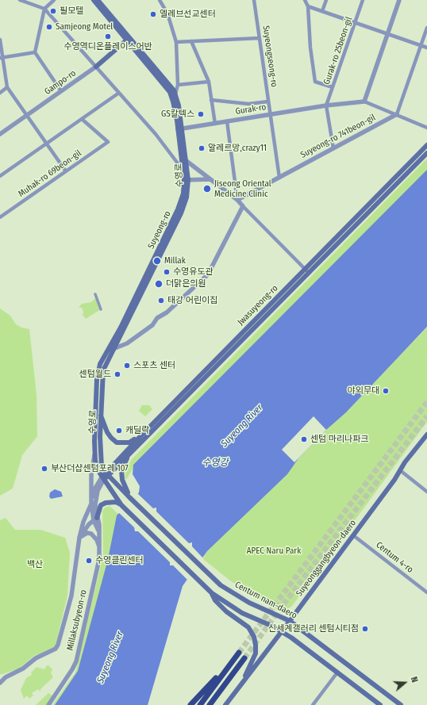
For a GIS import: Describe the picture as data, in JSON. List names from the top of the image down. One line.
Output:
{"streets":{"main road":["Gampo-ro","수영로","Suyeong-ro","Jwasuyeong-ro","Suyeonggangbyeon-daero","Centum nam-daero"],"street":["Gurak-ro 25beon-gil","Suyeongseong-ro","Gurak-ro","Suyeong-ro 741beon-gil","Muhak-ro 69beon-gil","Centum 4-ro","Millaksubyeon-ro"]},"crossings":[["Gurak-ro 25beon-gil","Gurak-ro"],["Suyeongseong-ro","Gurak-ro"],["Suyeongseong-ro","Suyeong-ro 741beon-gil"],["Gampo-ro","Suyeong-ro"],["Gurak-ro","수영로"],["Gurak-ro","Suyeong-ro"],["수영로","Suyeong-ro"],["수영로","Jwasuyeong-ro"],["수영로","Centum nam-daero"],["Suyeong-ro","Jwasuyeong-ro"],["Suyeong-ro","Millaksubyeon-ro"],["Jwasuyeong-ro","Centum nam-daero"],["Jwasuyeong-ro","Millaksubyeon-ro"],["Centum 4-ro","Suyeonggangbyeon-daero"],["Suyeonggangbyeon-daero","Centum nam-daero"]],"water":["Suyeong River","수영강"],"parks":["APEC Naru Park","백산"],"places":["필모텔","엘레브선교센터","Samjeong Motel","수영역디온플레이스어반","GS칼텍스","알레르망,crazy11","Jiseong Oriental Medicine Clinic","Millak","수영유도관","더맑은의원","태강 어린이집","스포츠 센터","센텀월드","야외무대","캐딜락","센텀 마리나파크","부산더샵센텀포레 107","수영클린센터","신세계갤러리 센텀시티점"],"north":"right"}
